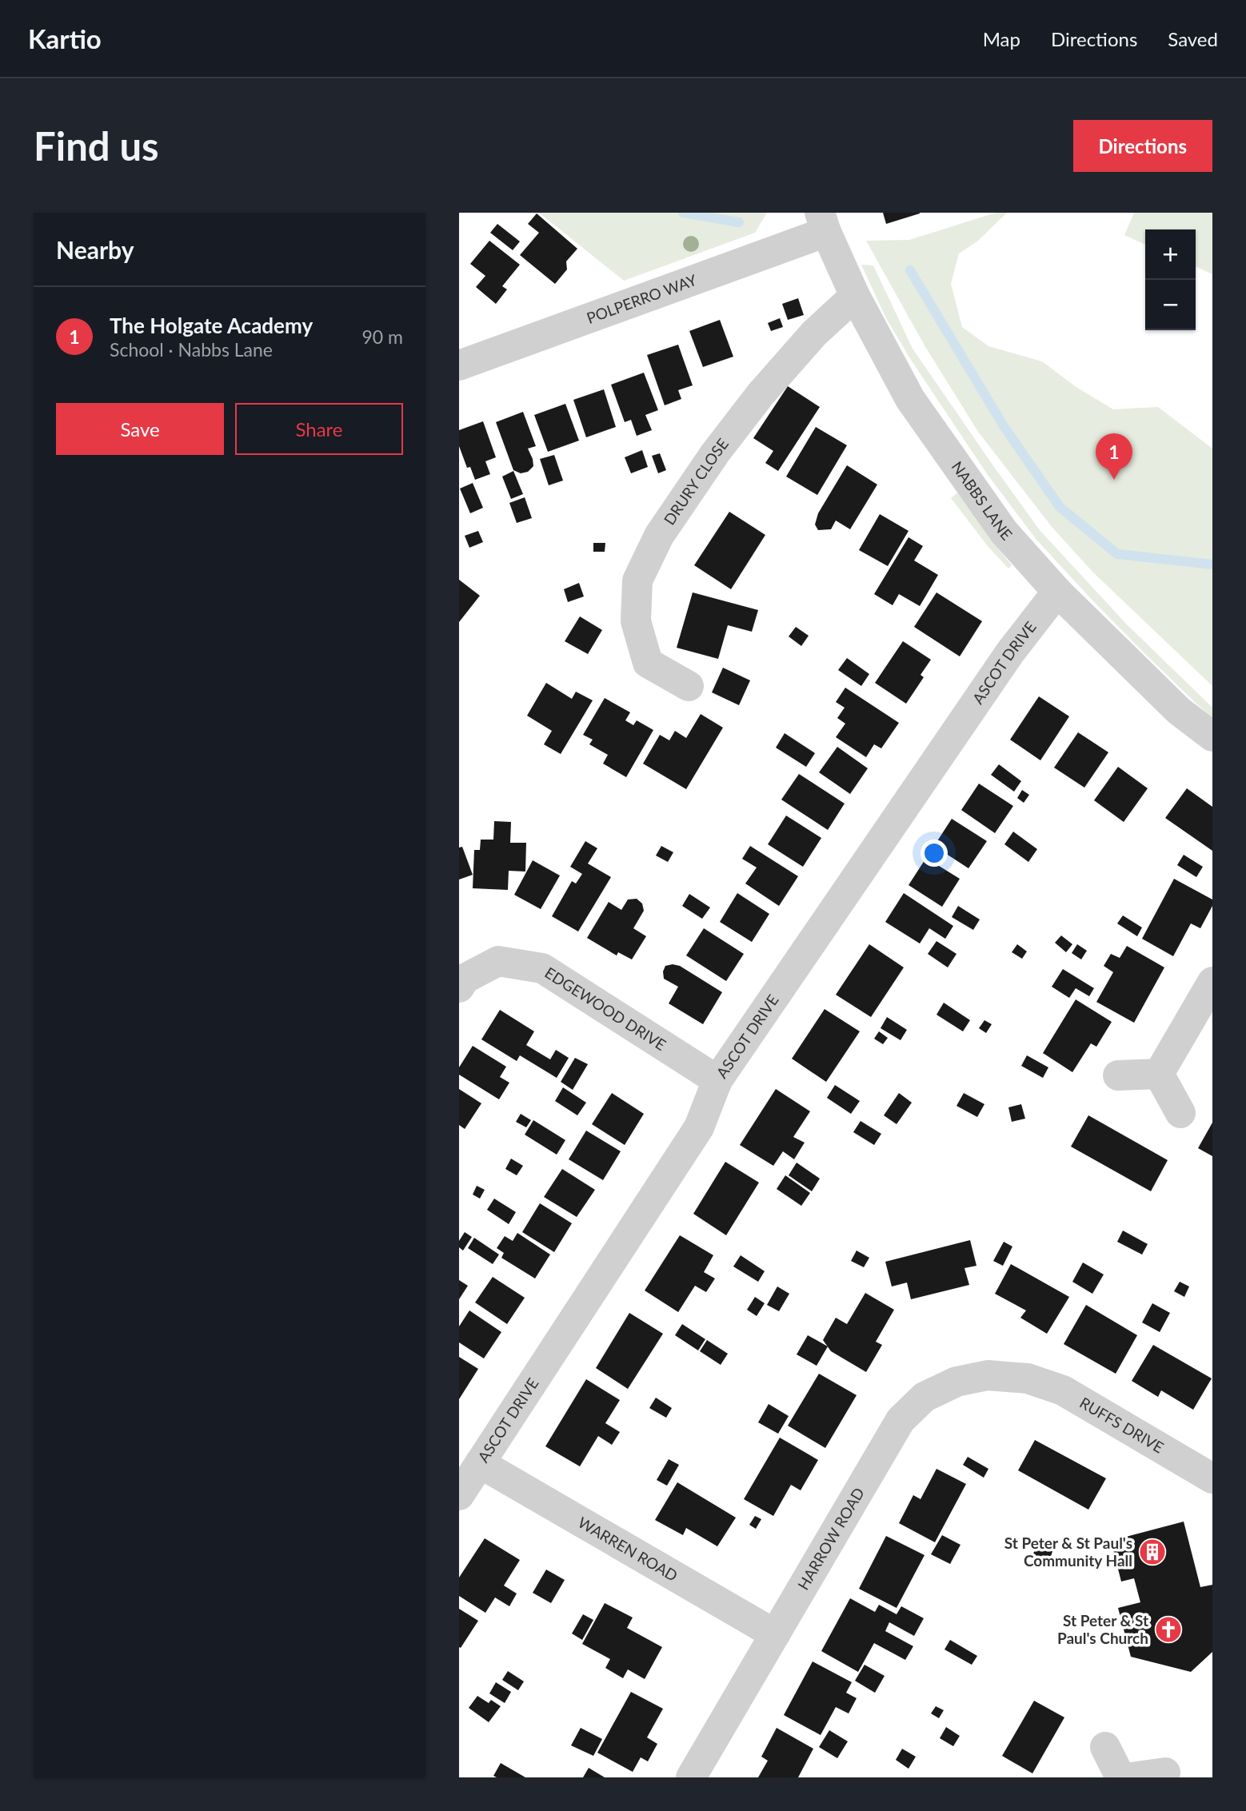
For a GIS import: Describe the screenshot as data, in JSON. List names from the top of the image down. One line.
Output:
{"streets":{"street":["POLPERRO WAY","DRURY CLOSE","NABBS LANE","ASCOT DRIVE","EDGEWOOD DRIVE","RUFFS DRIVE","HARROW ROAD","WARREN ROAD"]},"crossings":[["POLPERRO WAY","NABBS LANE"],["DRURY CLOSE","NABBS LANE"],["NABBS LANE","ASCOT DRIVE"],["ASCOT DRIVE","EDGEWOOD DRIVE"],["ASCOT DRIVE","WARREN ROAD"],["RUFFS DRIVE","HARROW ROAD"],["HARROW ROAD","WARREN ROAD"]],"places":{"building":["St Peter & St Paul's Community Hall"],"church":["St Peter & St Paul's Church"]},"page":{"header":"Kartio","nav":["Map","Directions","Saved"],"buttons":["Directions",["Save","Share"]],"title":"Find us","heading":"Nearby","map_buttons":["+","−"],"list":[{"mark":"1","name":"The Holgate Academy","note":"School · Nabbs Lane","value":"90 m"}],"pins":"1"}}
